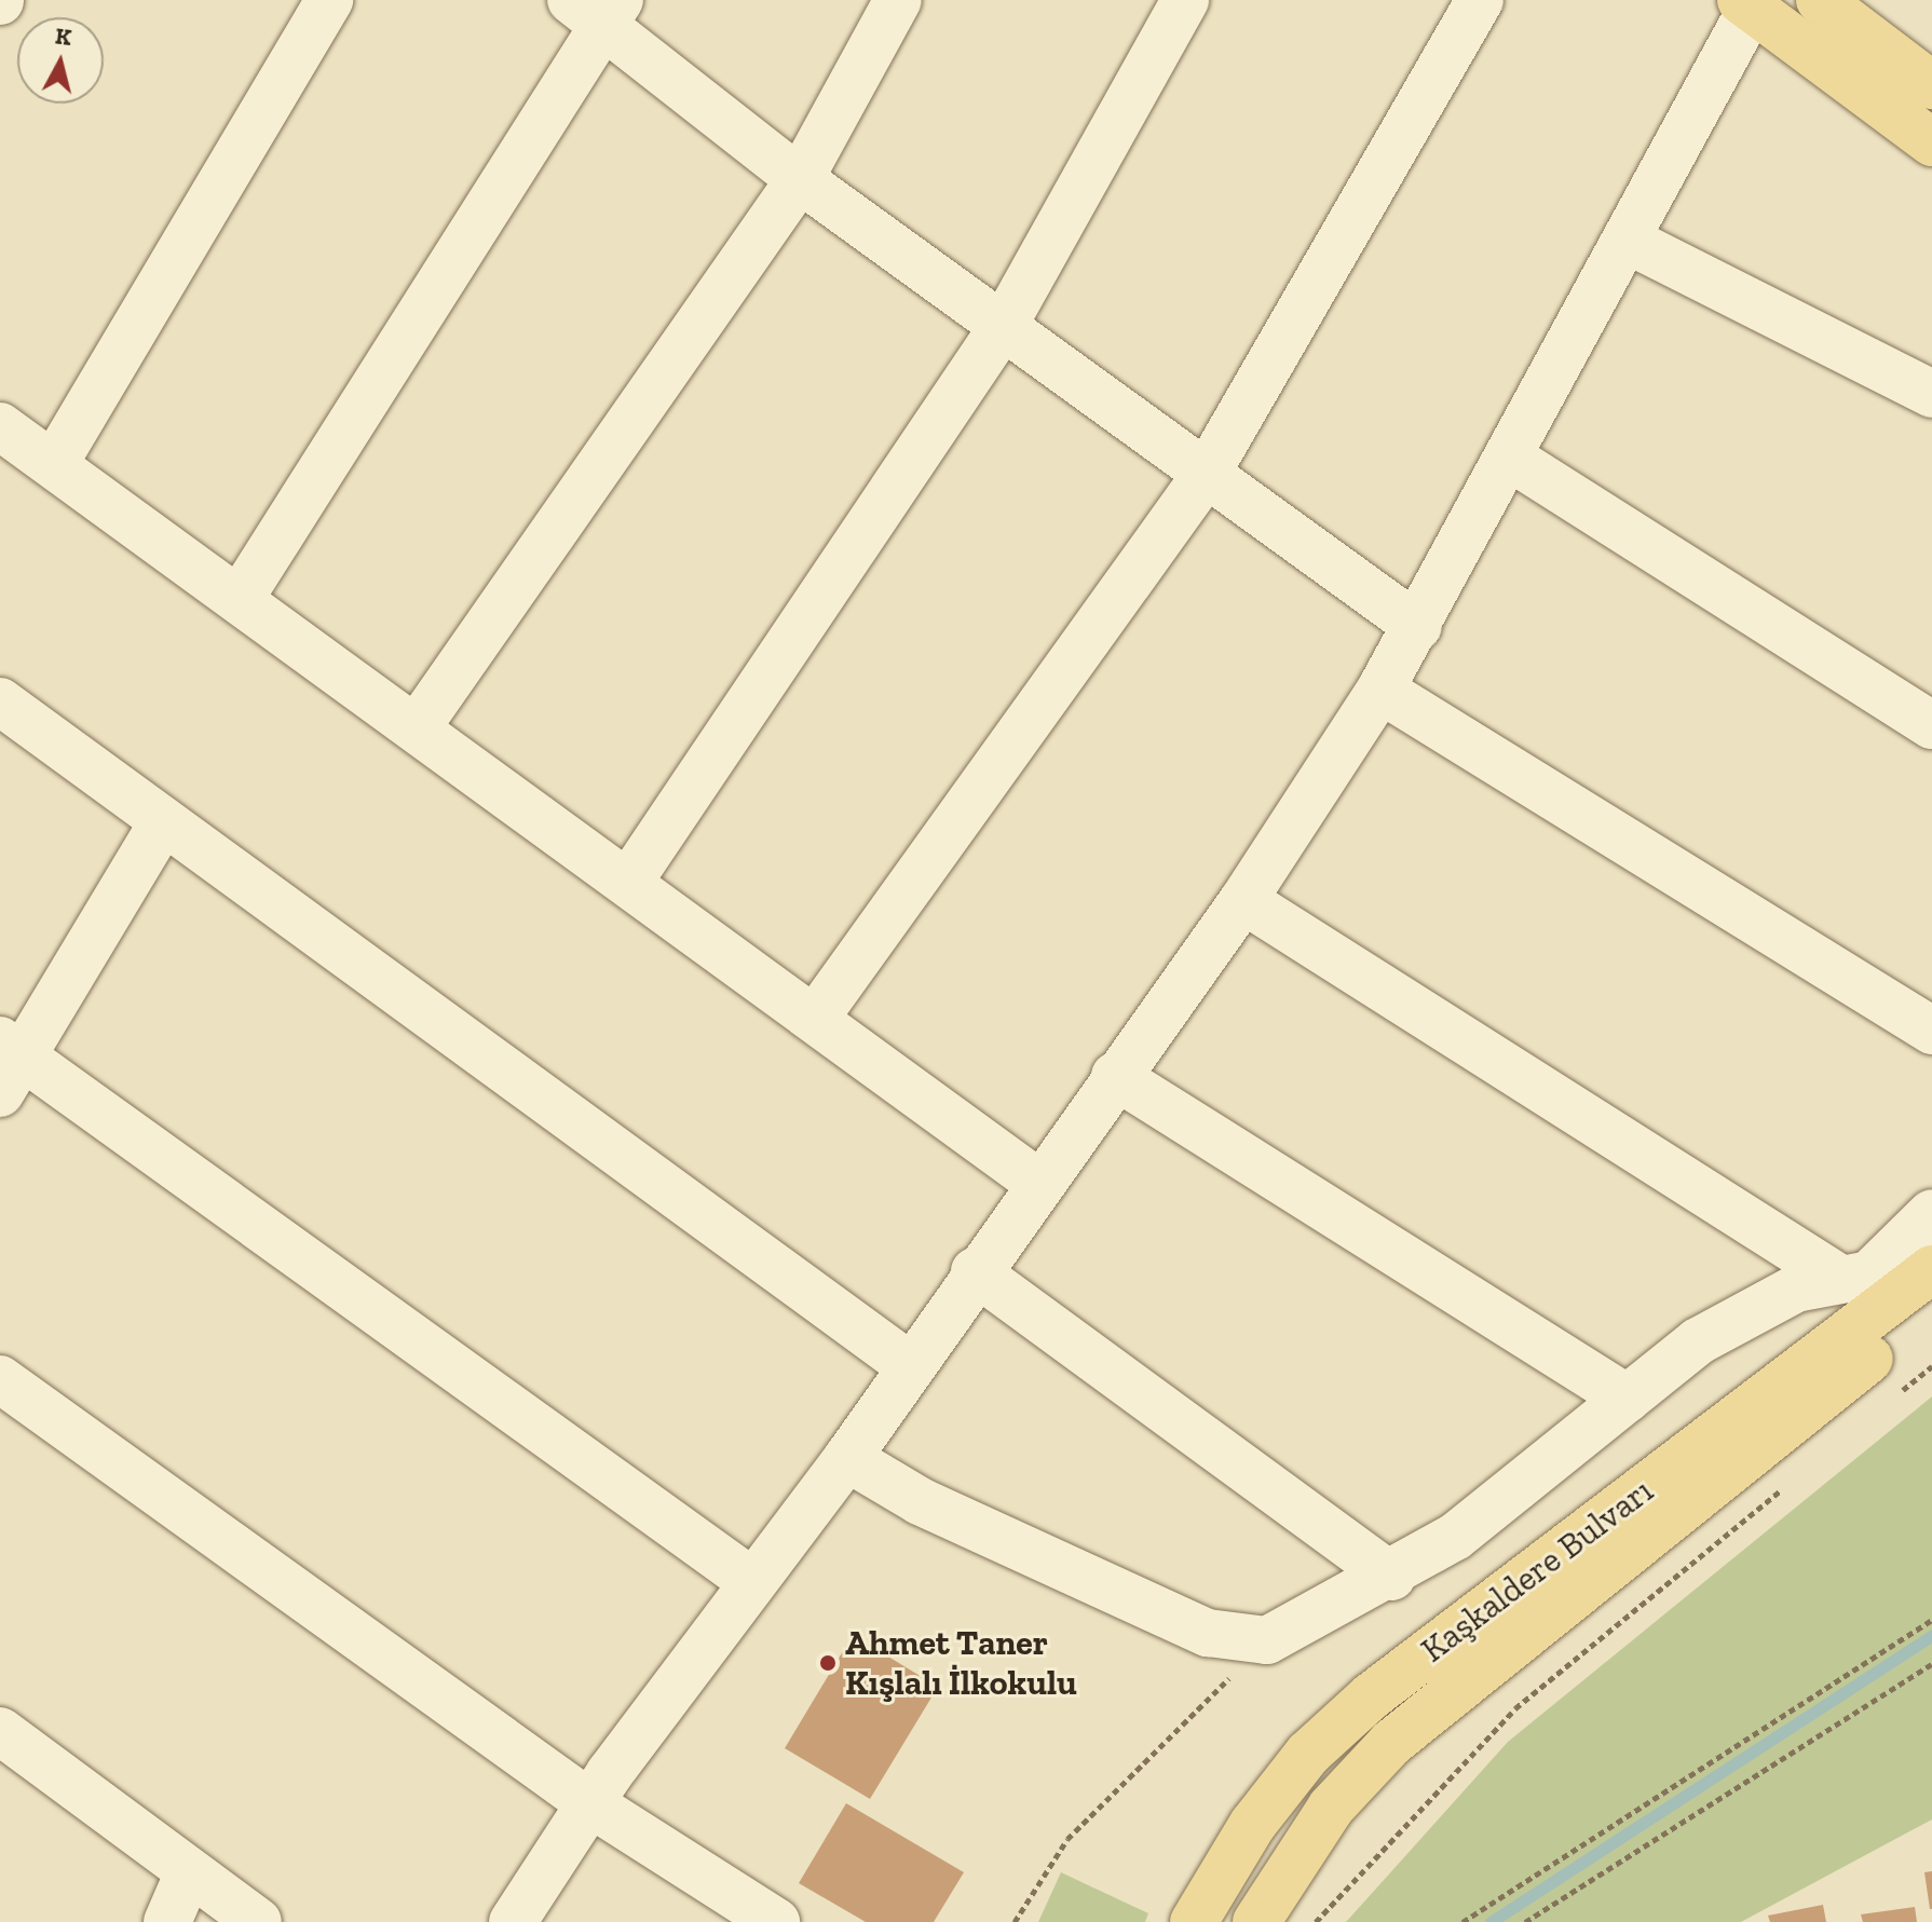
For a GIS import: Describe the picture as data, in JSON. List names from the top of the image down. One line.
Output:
{"streets":{"main road":["Kaşkaldere Bulvarı"]},"places":["Ahmet Taner Kışlalı İlkokulu"],"north":"top"}
